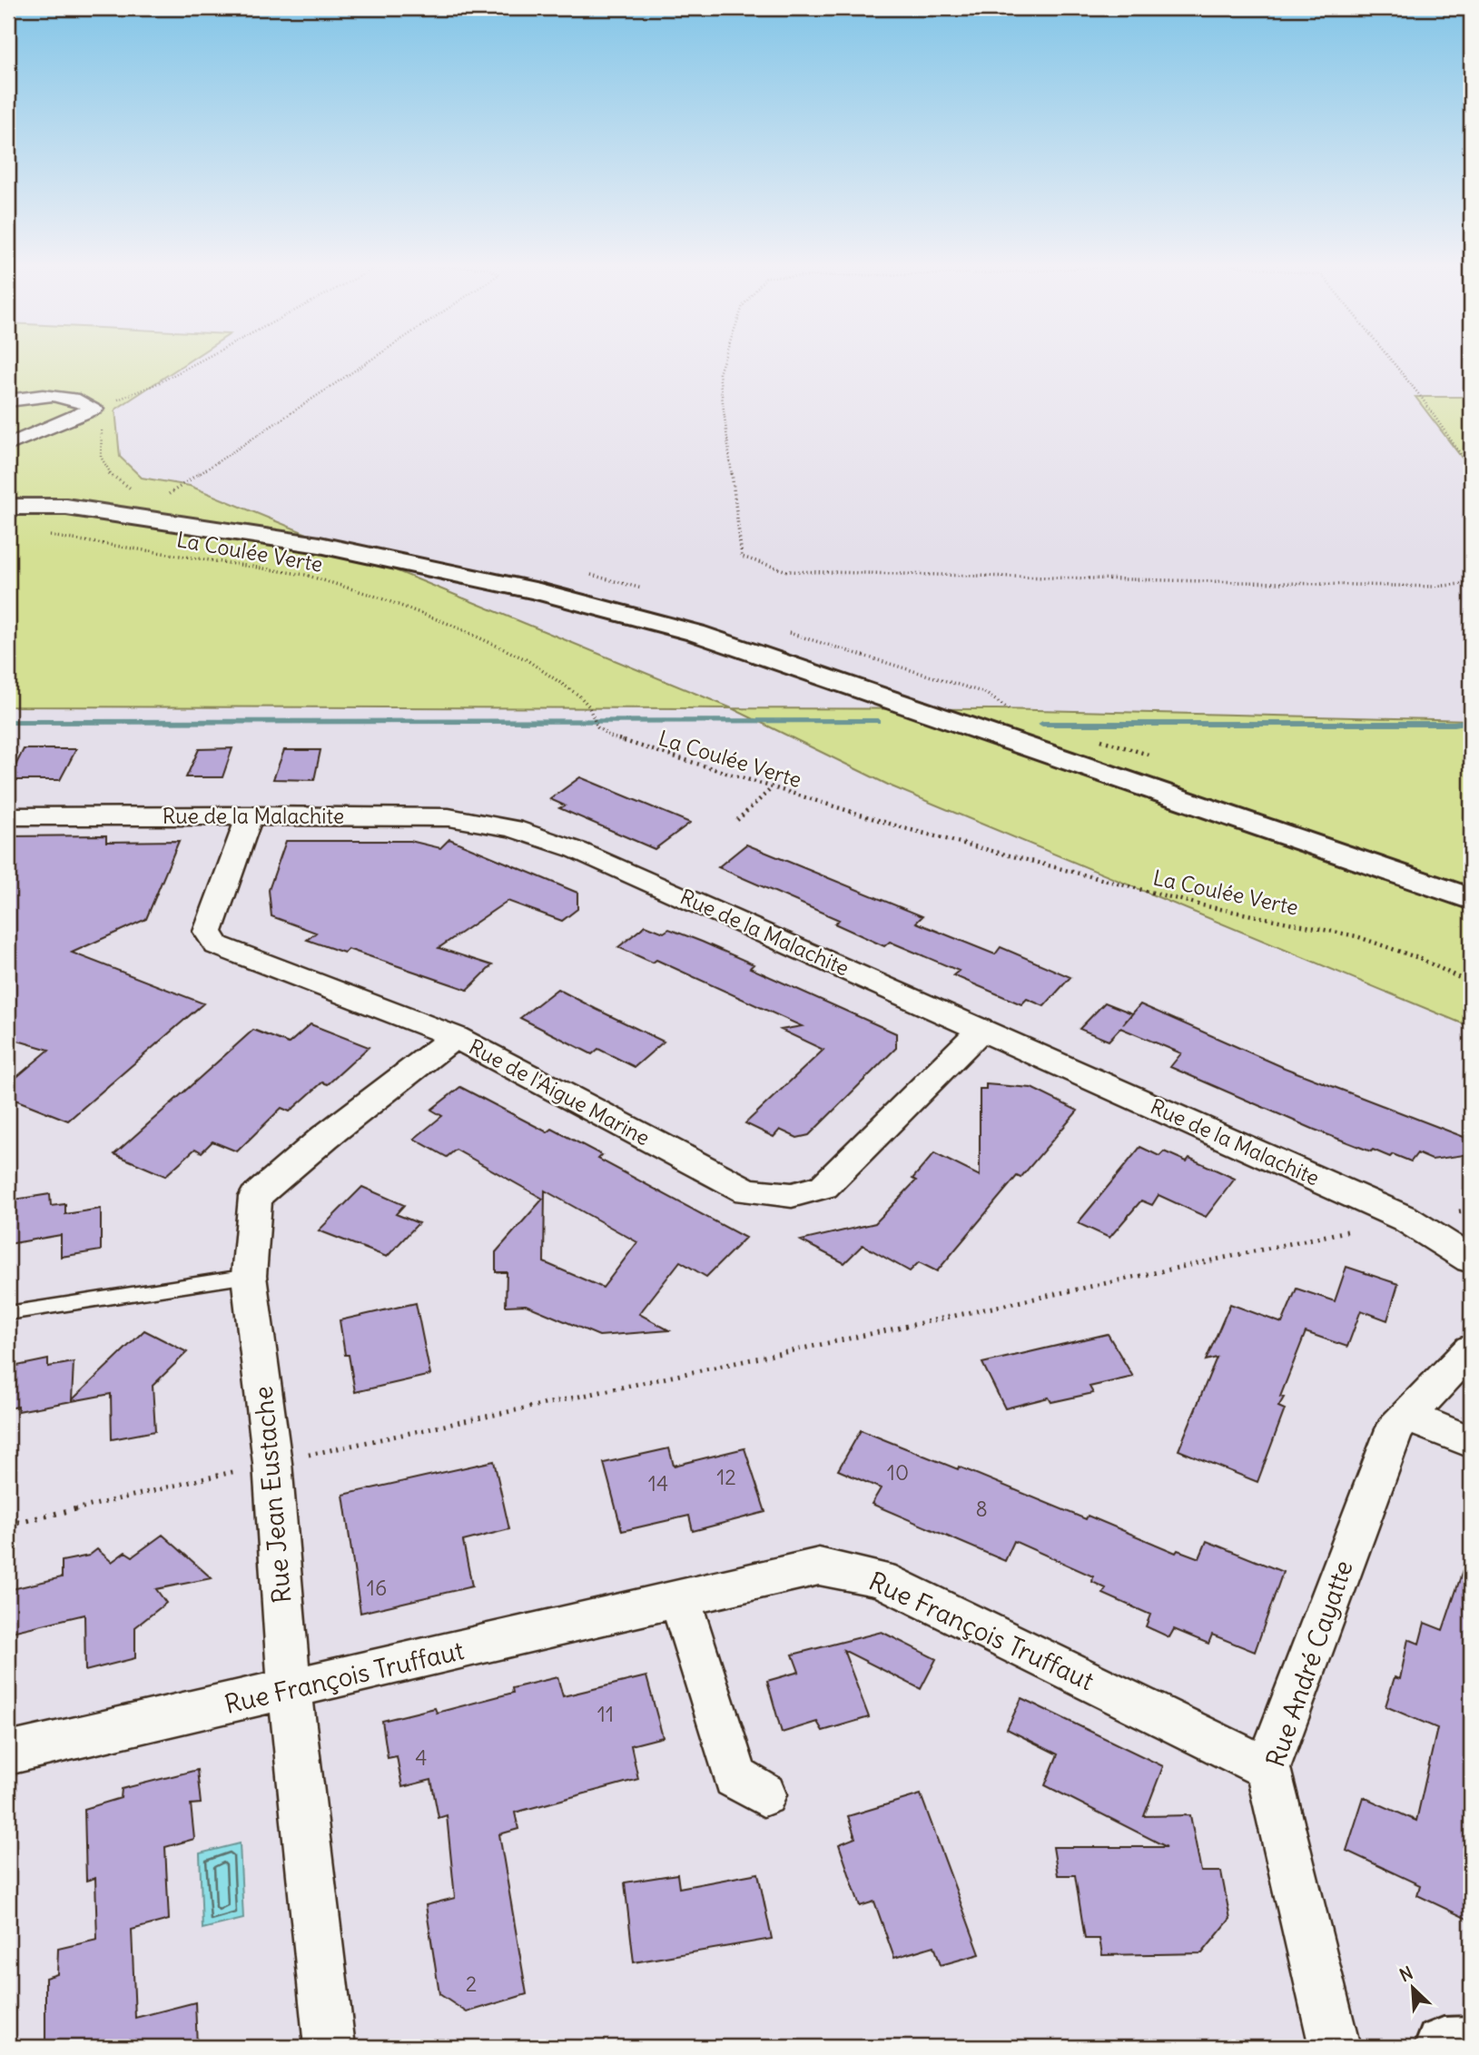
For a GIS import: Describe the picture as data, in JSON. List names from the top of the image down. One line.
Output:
{"streets":{"street":["Rue de la Malachite","Rue de l'Aigue Marine","Rue Jean Eustache","Rue François Truffaut","Rue André Cayatte"],"path":["La Coulée Verte"]},"crossings":[["Rue de la Malachite","Rue de l'Aigue Marine"],["Rue de l'Aigue Marine","Rue Jean Eustache"],["Rue Jean Eustache","Rue François Truffaut"],["Rue François Truffaut","Rue André Cayatte"]],"house_numbers":["10","12","14","8","16","11","4","2"],"north":"top left"}
